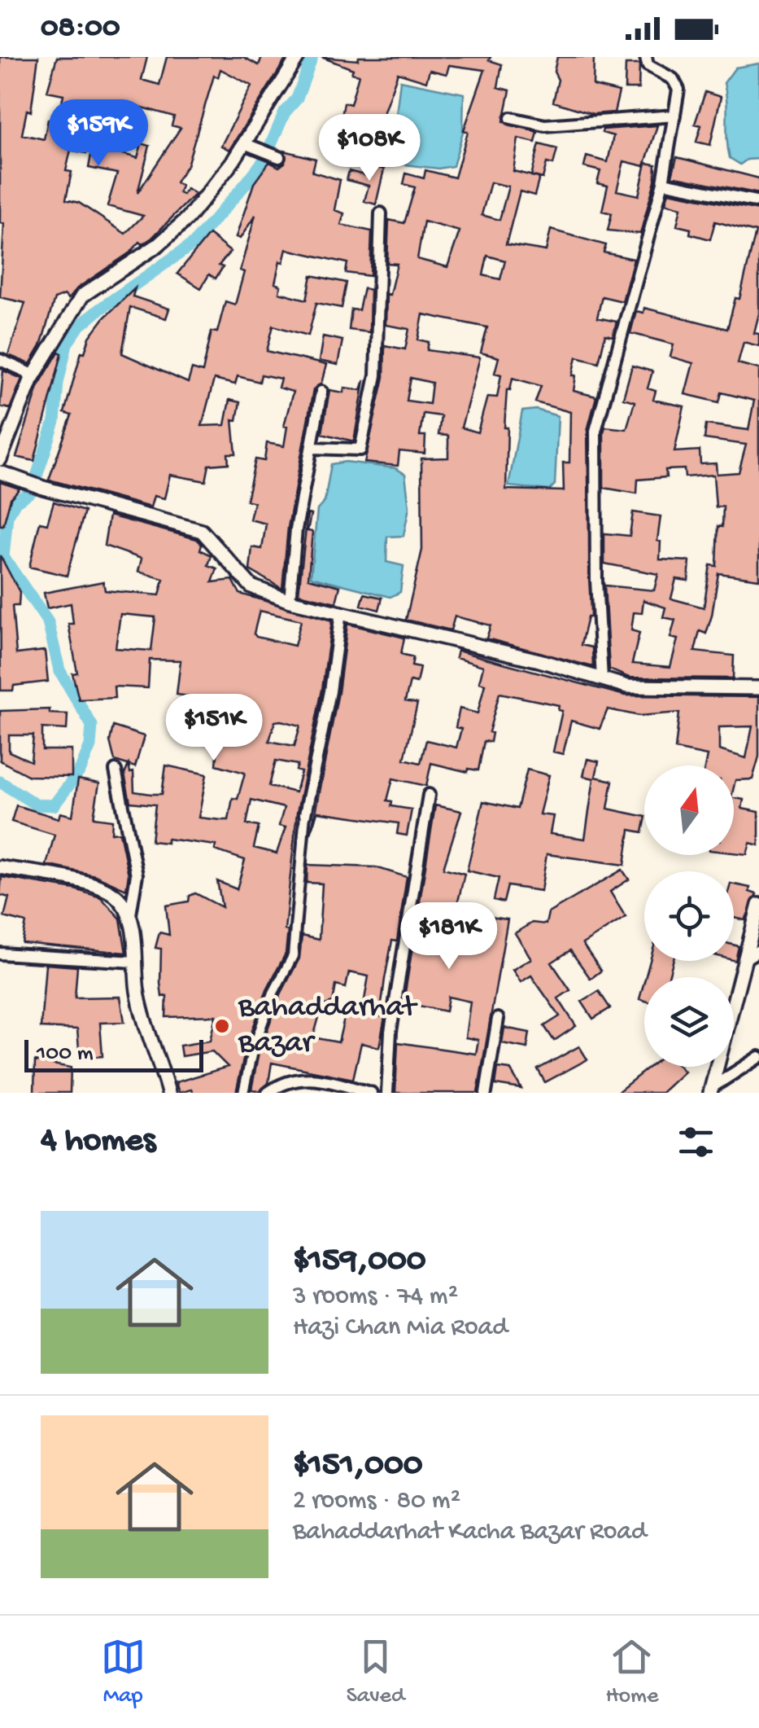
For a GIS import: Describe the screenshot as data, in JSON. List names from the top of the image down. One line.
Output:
{"places":["Bahaddarhat Bazar"],"scale_bar":"100 m","north":"top","page":{"status":"08:00","price":["$159K","$108K","$151K","$181K"],"scale":"100 m","heading":"4 homes","list":[{"name":"$159,000","note":"3 rooms · 74 m² · Hazi Chan Mia Road"},{"name":"$151,000","note":"2 rooms · 80 m² · Bahaddarhat Kacha Bazar Road"}],"tabs":["Map","Saved","Home"]}}
